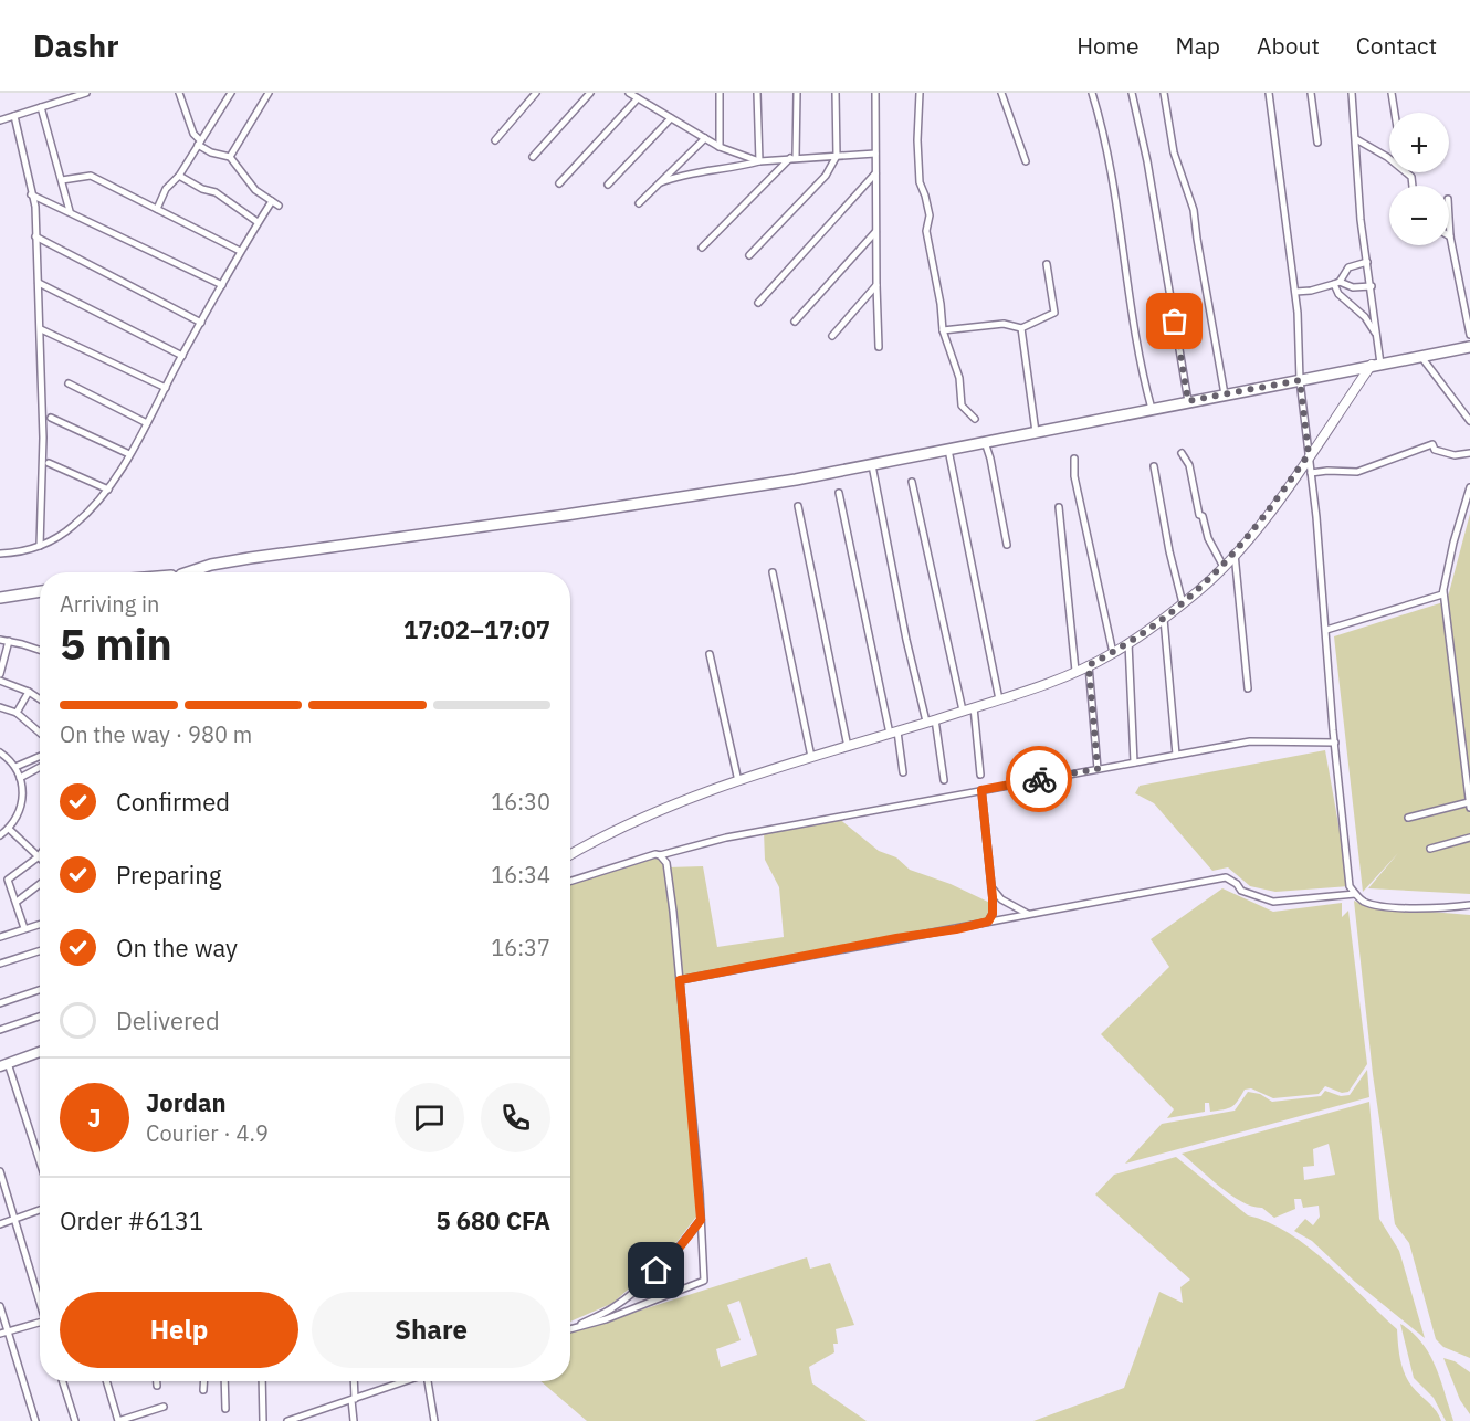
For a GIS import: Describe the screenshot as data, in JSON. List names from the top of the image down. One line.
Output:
{"page":{"header":"Dashr","nav":["Home","Map","About","Contact"],"map_buttons":["+","−"],"heading":["5 min","Arriving in","17:02–17:07"],"panel":["Jordan","Courier · 4.9","Order #6131","5 680 CFA"],"bar":"On the way · 980 m","list":[["Confirmed","16:30"],["Preparing","16:34"],["On the way","16:37"],"Delivered"],"round":"J","buttons":["Help","Share"]}}
